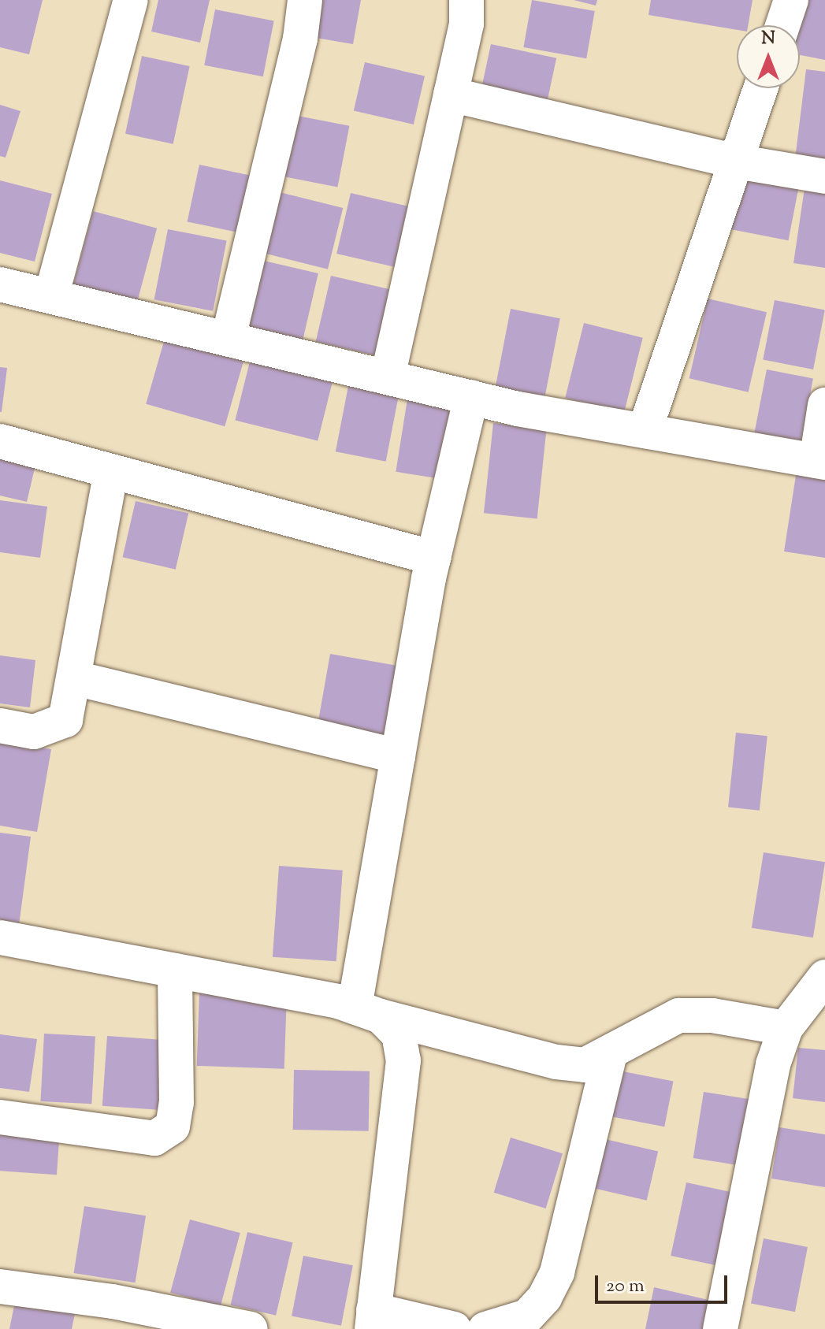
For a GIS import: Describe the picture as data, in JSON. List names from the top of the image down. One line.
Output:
{"scale_bar":"20 m","north":"top"}
